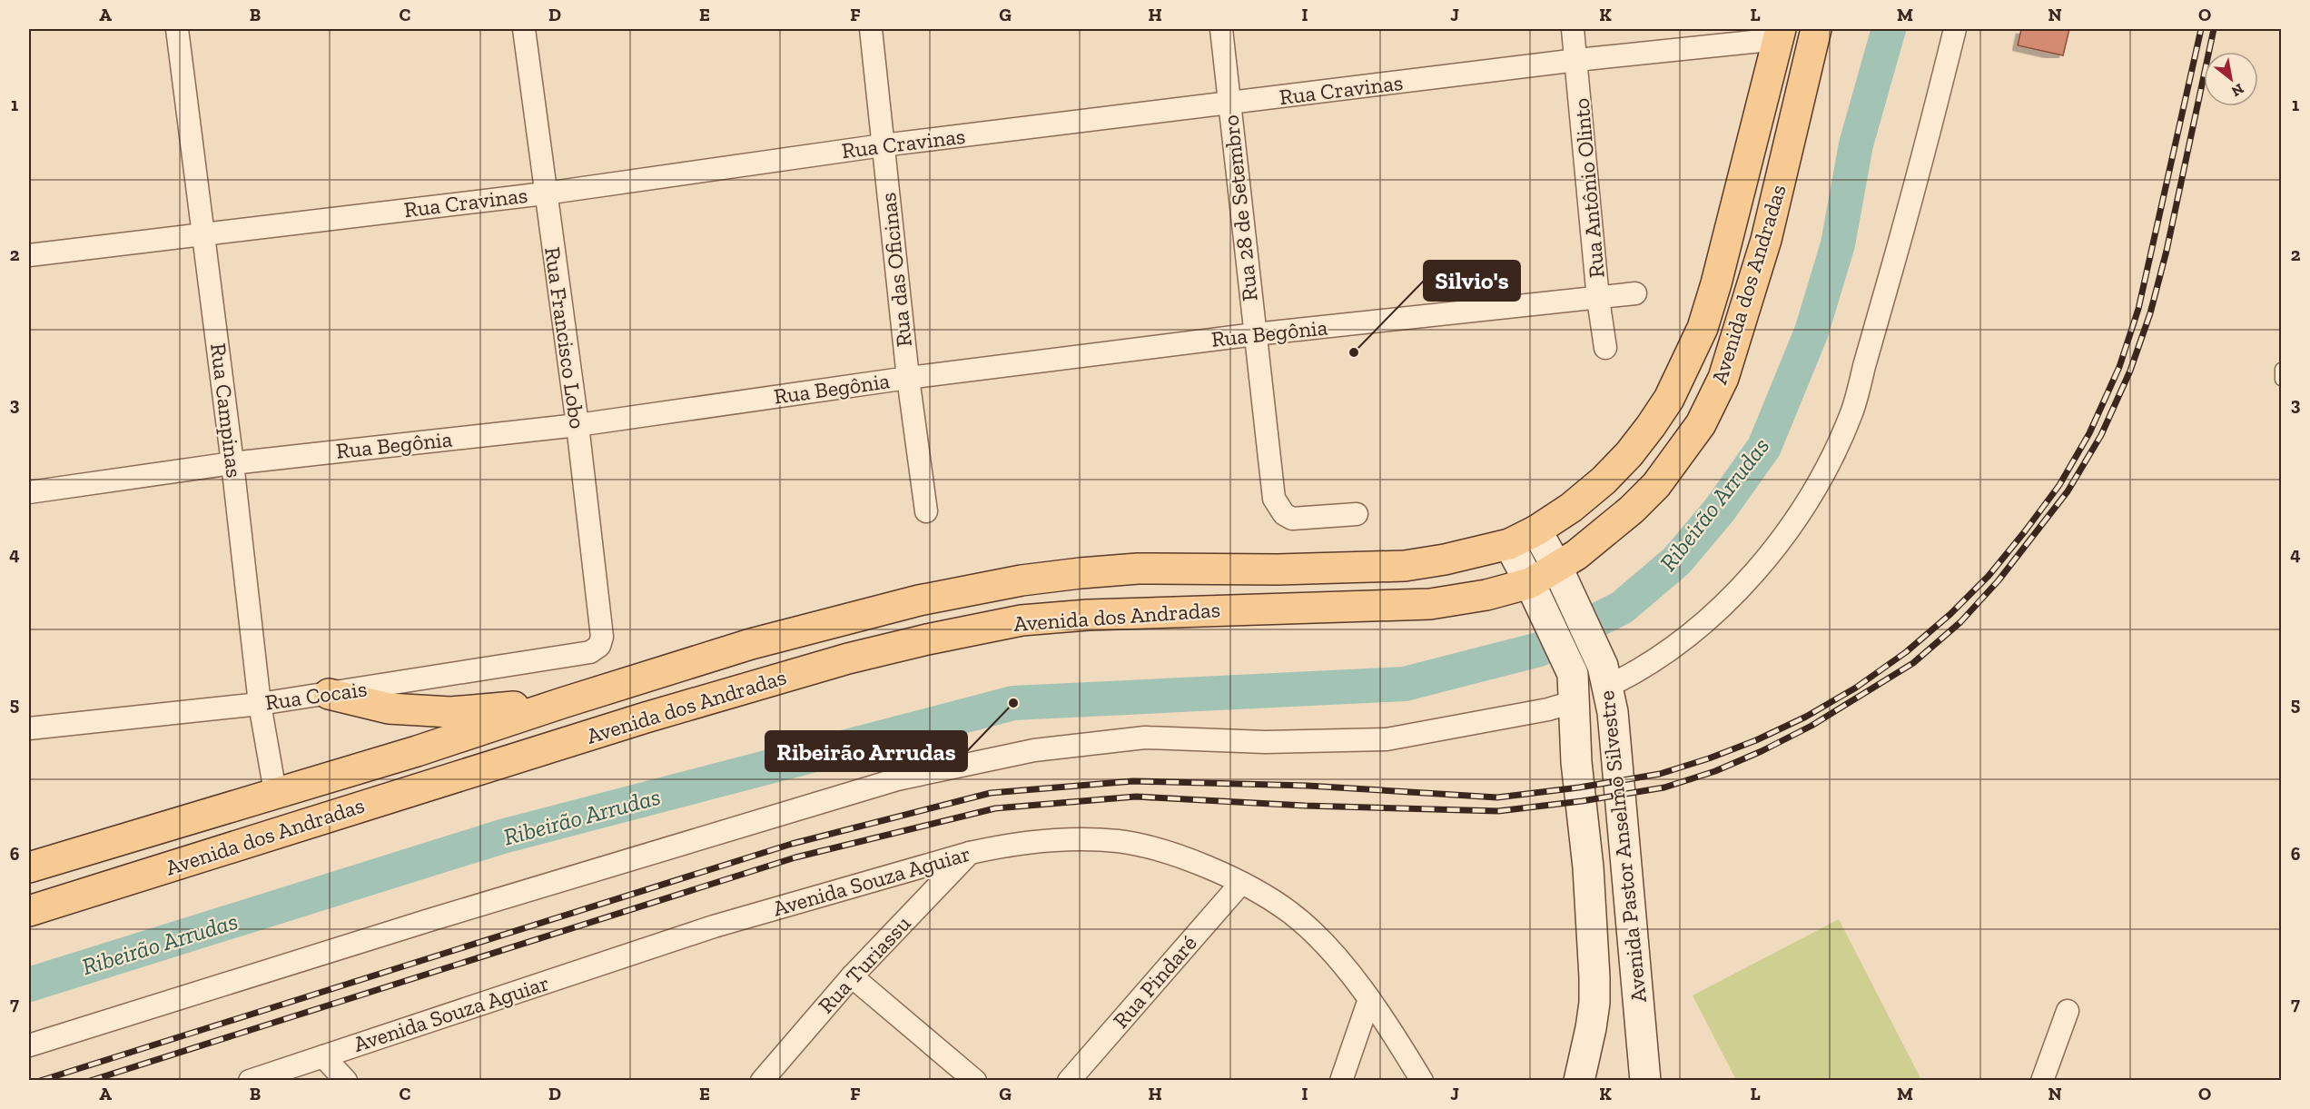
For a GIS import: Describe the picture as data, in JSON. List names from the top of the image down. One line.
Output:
{"streets":{"main road":["Avenida dos Andradas","Avenida Pastor Anselmo Silvestre"],"street":["Rua Cravinas","Rua Antônio Olinto","Rua 28 de Setembro","Rua das Oficinas","Rua Begônia","Rua Francisco Lobo","Rua Campinas","Rua Cocais","Avenida Souza Aguiar","Rua Turiassu","Rua Pindaré"]},"crossings":[["Rua Cravinas","Rua Antônio Olinto"],["Rua Cravinas","Rua 28 de Setembro"],["Rua Cravinas","Rua das Oficinas"],["Rua Cravinas","Avenida dos Andradas"],["Rua Cravinas","Rua Francisco Lobo"],["Rua Cravinas","Rua Campinas"],["Rua Antônio Olinto","Rua Begônia"],["Rua 28 de Setembro","Rua Begônia"],["Rua das Oficinas","Rua Begônia"],["Avenida dos Andradas","Rua Campinas"],["Avenida dos Andradas","Avenida Pastor Anselmo Silvestre"],["Rua Begônia","Rua Francisco Lobo"],["Rua Begônia","Rua Campinas"],["Rua Francisco Lobo","Rua Cocais"],["Rua Campinas","Rua Cocais"],["Avenida Souza Aguiar","Rua Turiassu"],["Avenida Souza Aguiar","Rua Pindaré"]],"water":["Ribeirão Arrudas"],"places":["Silvio's","Ribeirão Arrudas"],"north":"bottom right","grid":{"columns":["A","B","C","D","E","F","G","H","I","J","K","L","M","N","O"],"rows":["1","2","3","4","5","6","7"]}}
